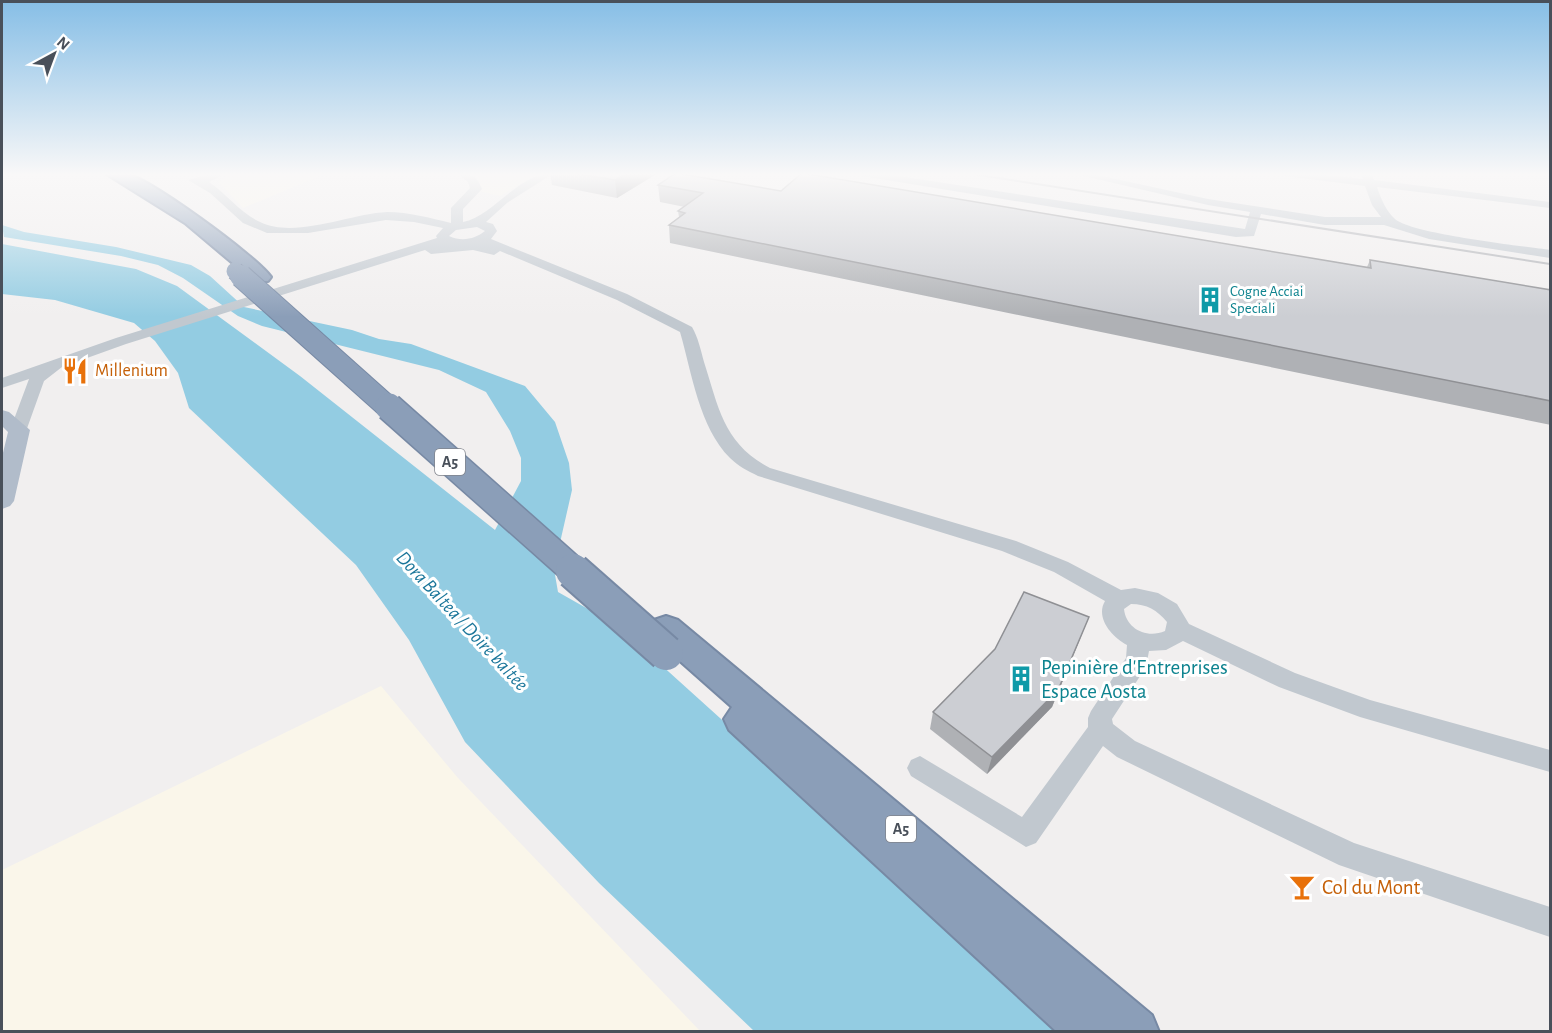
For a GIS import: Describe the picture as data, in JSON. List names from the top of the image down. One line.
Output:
{"streets":{"highway":["A5"]},"water":["Dora Baltea / Doire baltée"],"places":{"building":["Cogne Acciai Speciali","Pepinière d'Entreprises Espace Aosta"],"restaurant":["Millenium"],"bar":["Col du Mont"]},"north":"top right"}
